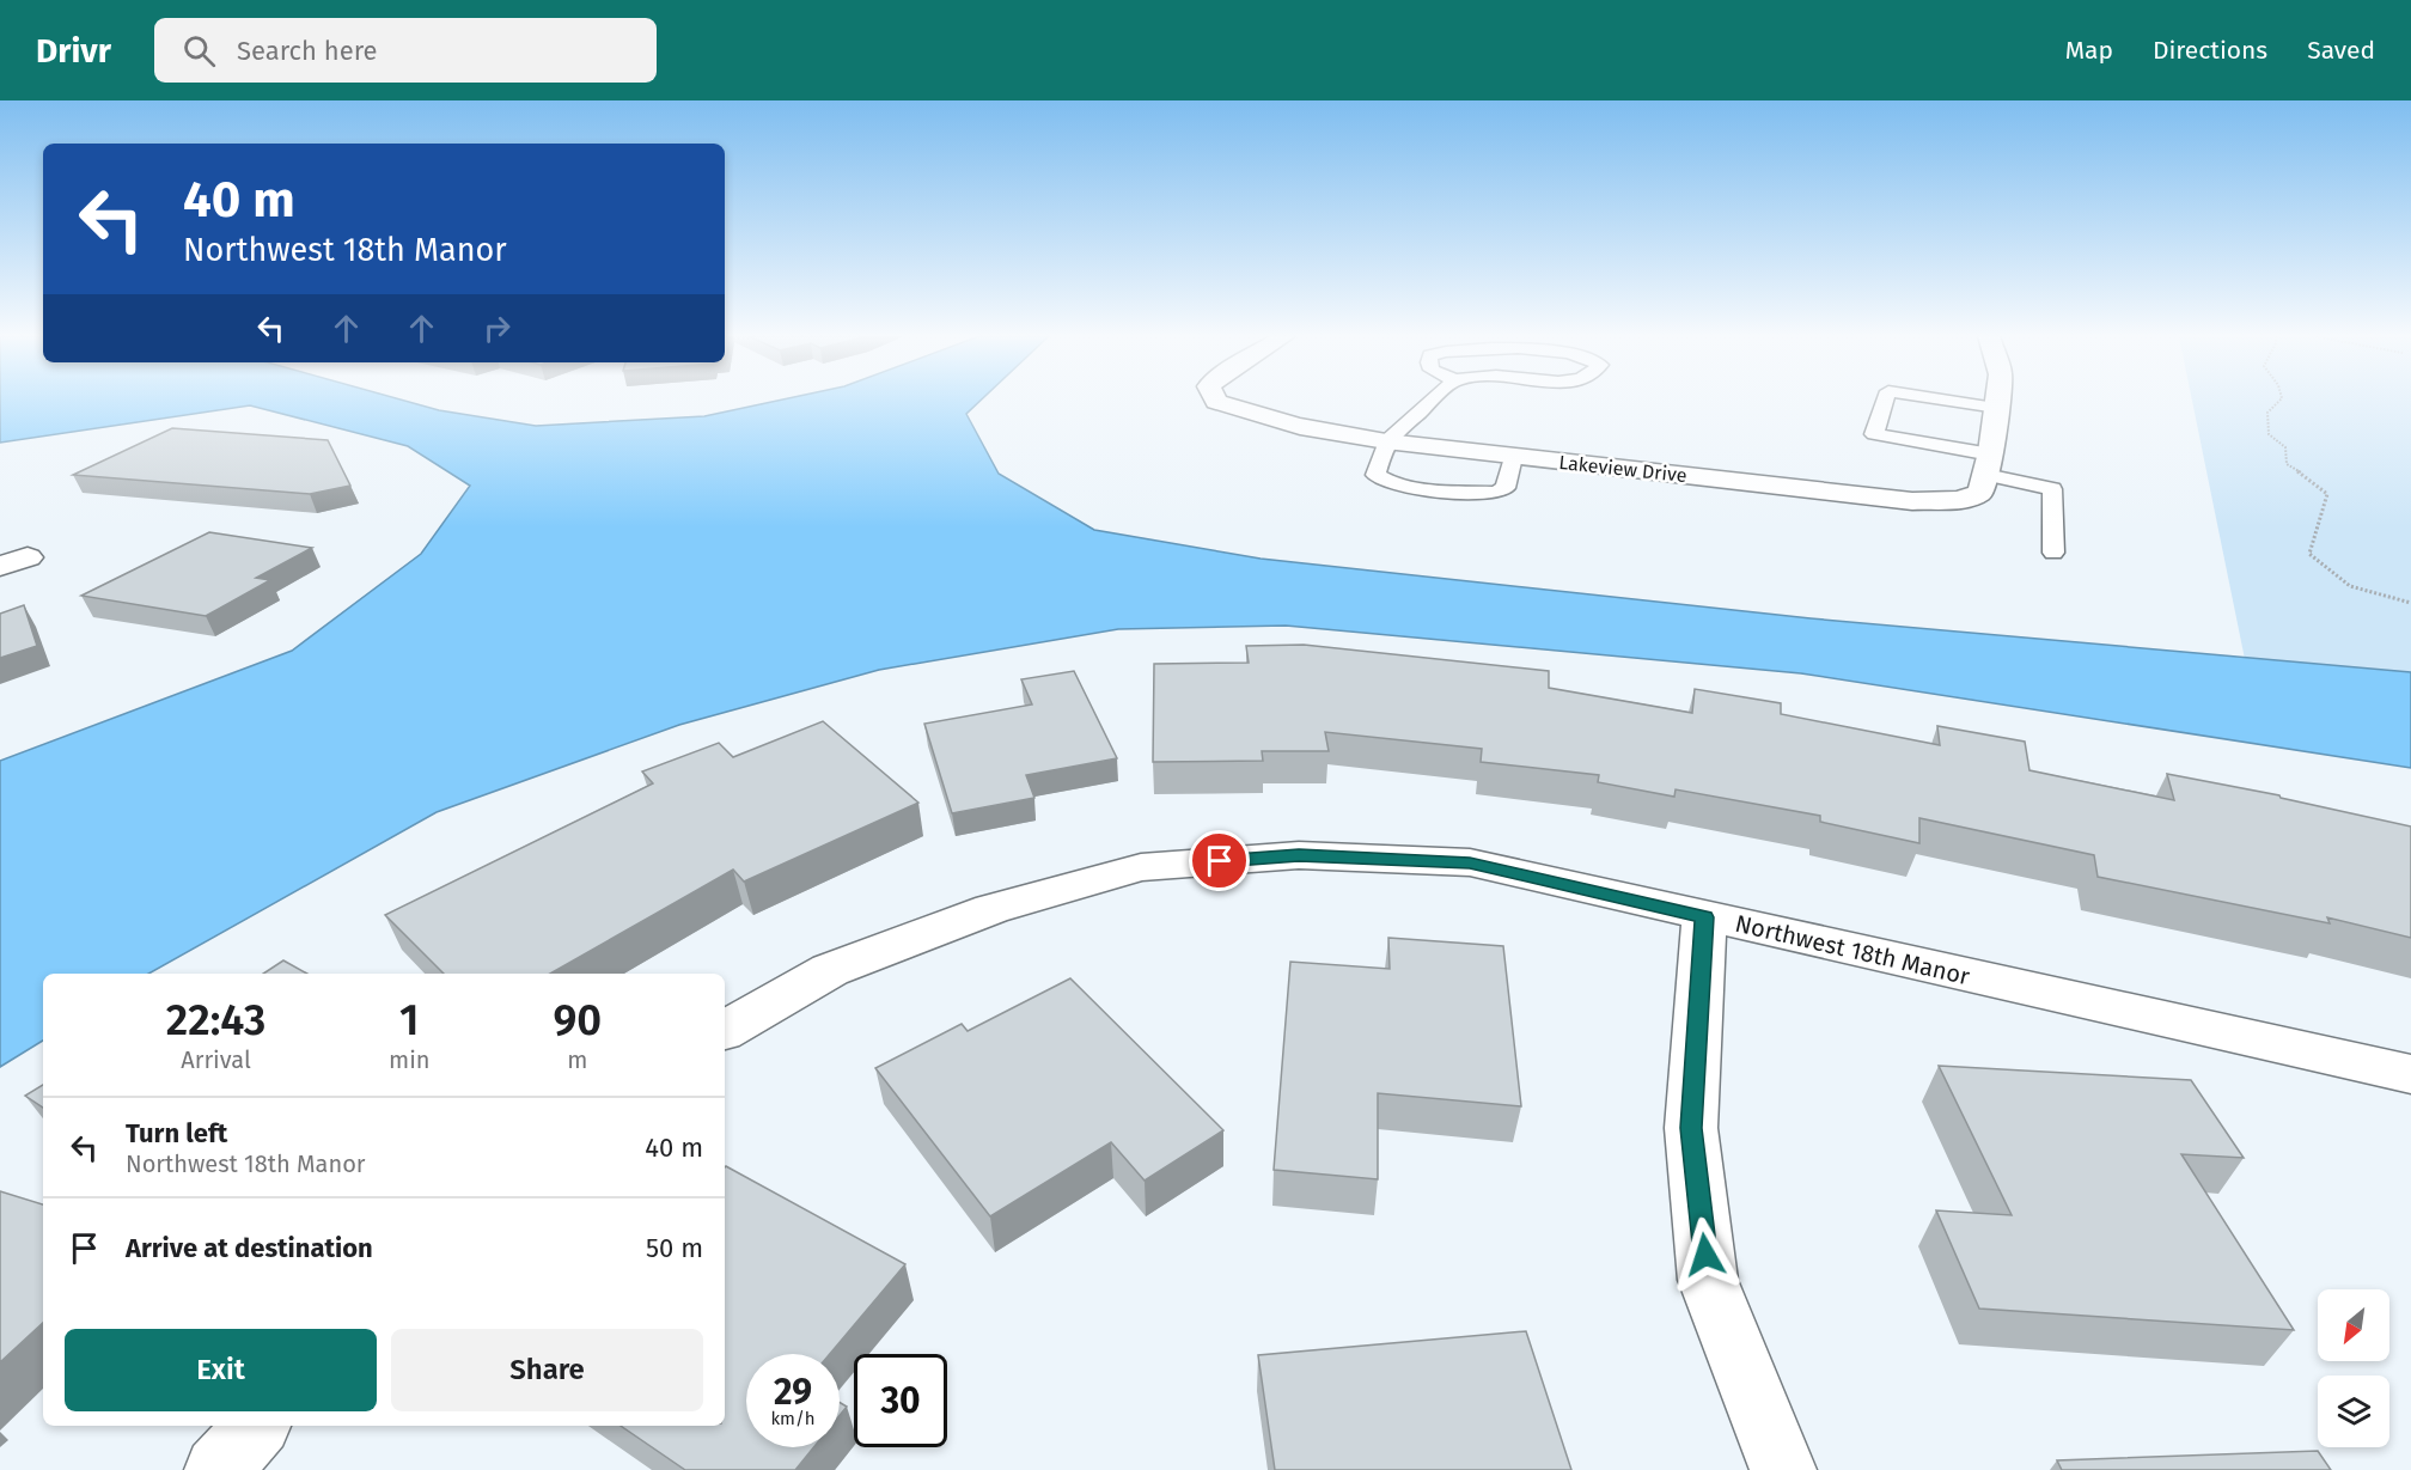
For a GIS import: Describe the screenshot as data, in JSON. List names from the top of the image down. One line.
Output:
{"streets":{"street":["Lakeview Drive","Northwest 18th Manor"]},"north":"bottom left","page":{"header":"Drivr","search":"Search here","nav":["Map","Directions","Saved"],"turn":["40 m","Northwest 18th Manor"],"eta":["22:43","Arrival","1","min","90","m"],"list":[{"name":"Turn left","note":"Northwest 18th Manor","value":"40 m"},{"name":"Arrive at destination","value":"50 m"}],"buttons":["Exit","Share"],"speed":"29 km/h","limit":"30"}}
